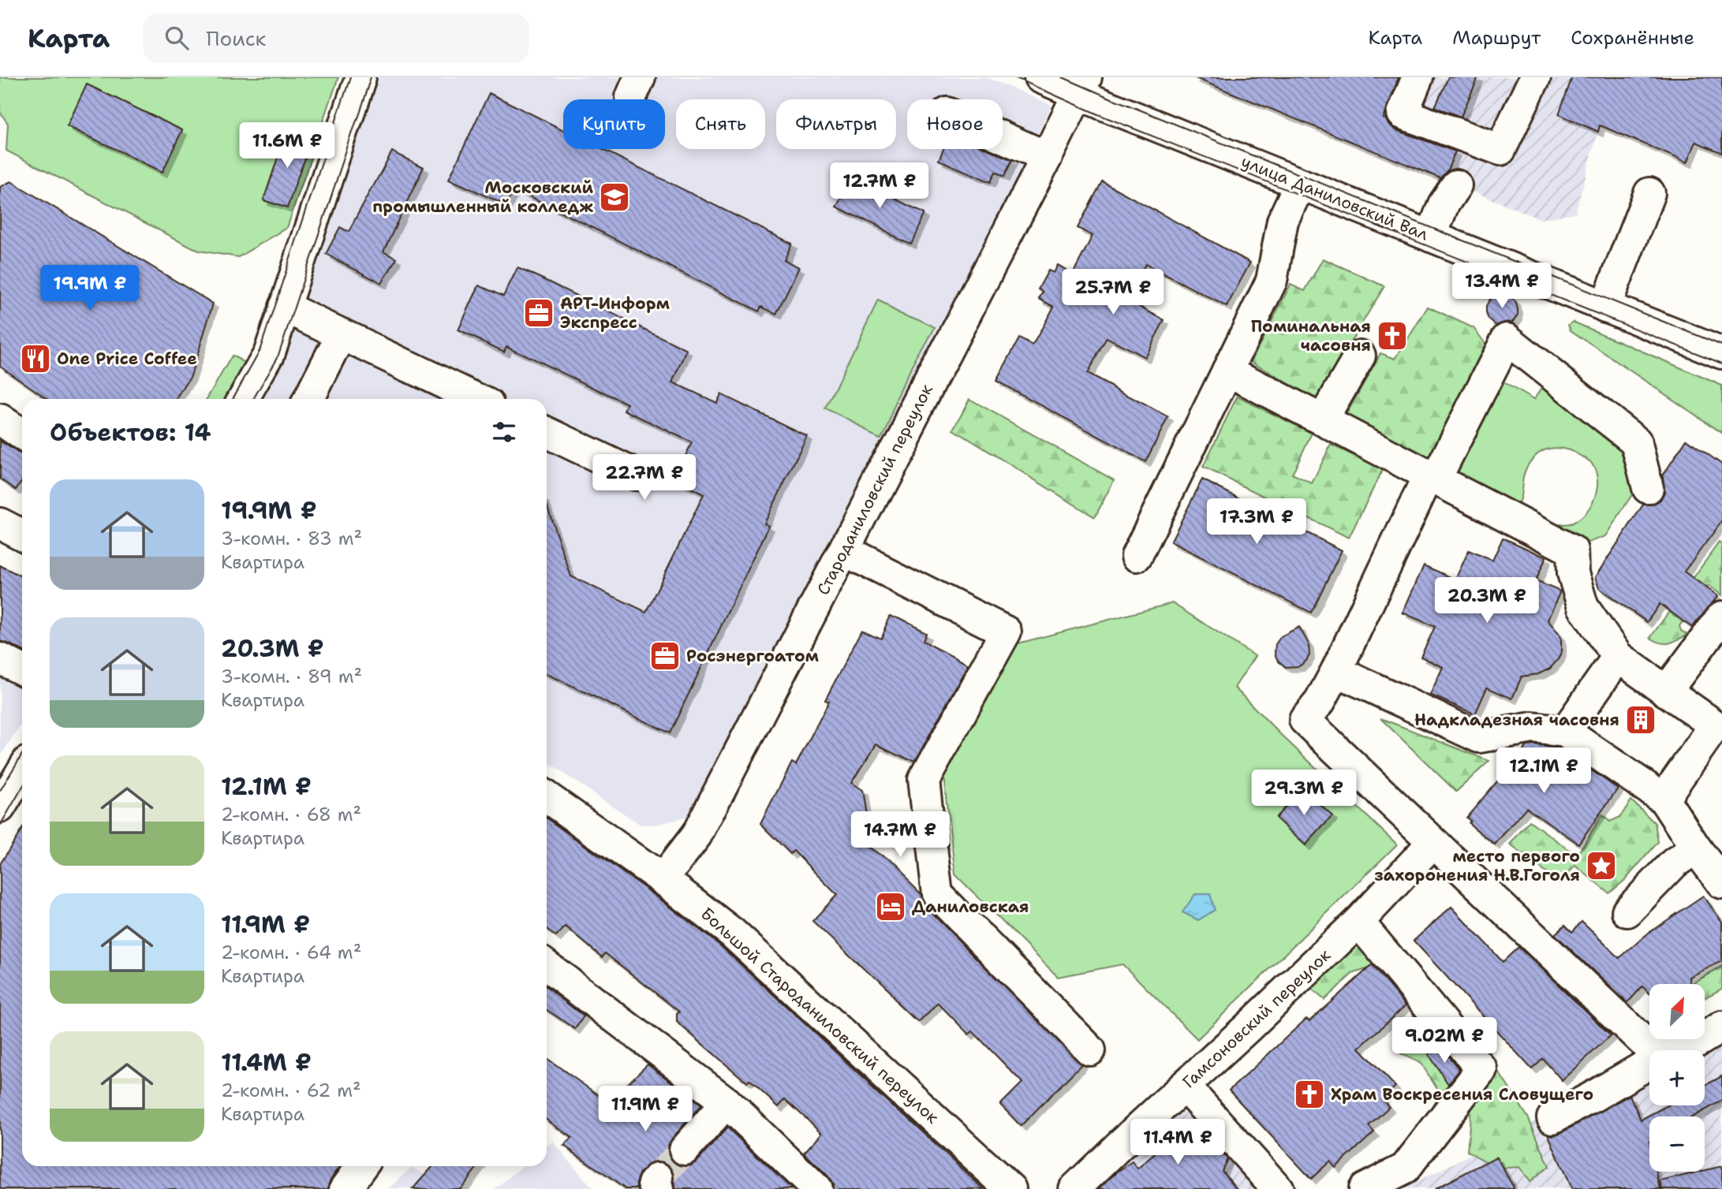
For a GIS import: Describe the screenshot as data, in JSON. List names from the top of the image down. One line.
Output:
{"streets":{"street":["улица Даниловский Вал","Староданиловский переулок","Большой Староданиловский переулок","Гамсоновский переулок"]},"crossings":[["улица Даниловский Вал","Староданиловский переулок"],["Староданиловский переулок","Большой Староданиловский переулок"]],"places":{"school or university":["Московский промышленный колледж"],"office":["АРТ-Информ Экспресс","Росэнергоатом"],"church":["Поминальная часовня","Храм Воскресения Словущего"],"restaurant":["One Price Coffee"],"building":["Надкладезная часовня"],"place":["место первого захоронения Н.В.Гоголя"],"hotel":["Даниловская"]},"north":"top right","page":{"header":"Карта","search":"Поиск","nav":["Карта","Маршрут","Сохранённые"],"chip":["Купить","Снять","Фильтры","Новое"],"price":["11.6M ₽","12.7M ₽","13.4M ₽","19.9M ₽","25.7M ₽","22.7M ₽","17.3M ₽","20.3M ₽","12.1M ₽","29.3M ₽","14.7M ₽","9.02M ₽","11.9M ₽","11.4M ₽"],"heading":"Объектов: 14","list":[{"name":"19.9M ₽","note":"3-комн. · 83 m² · Квартира"},{"name":"20.3M ₽","note":"3-комн. · 89 m² · Квартира"},{"name":"12.1M ₽","note":"2-комн. · 68 m² · Квартира"},{"name":"11.9M ₽","note":"2-комн. · 64 m² · Квартира"},{"name":"11.4M ₽","note":"2-комн. · 62 m² · Квартира"}],"map_buttons":["+","−"]}}
